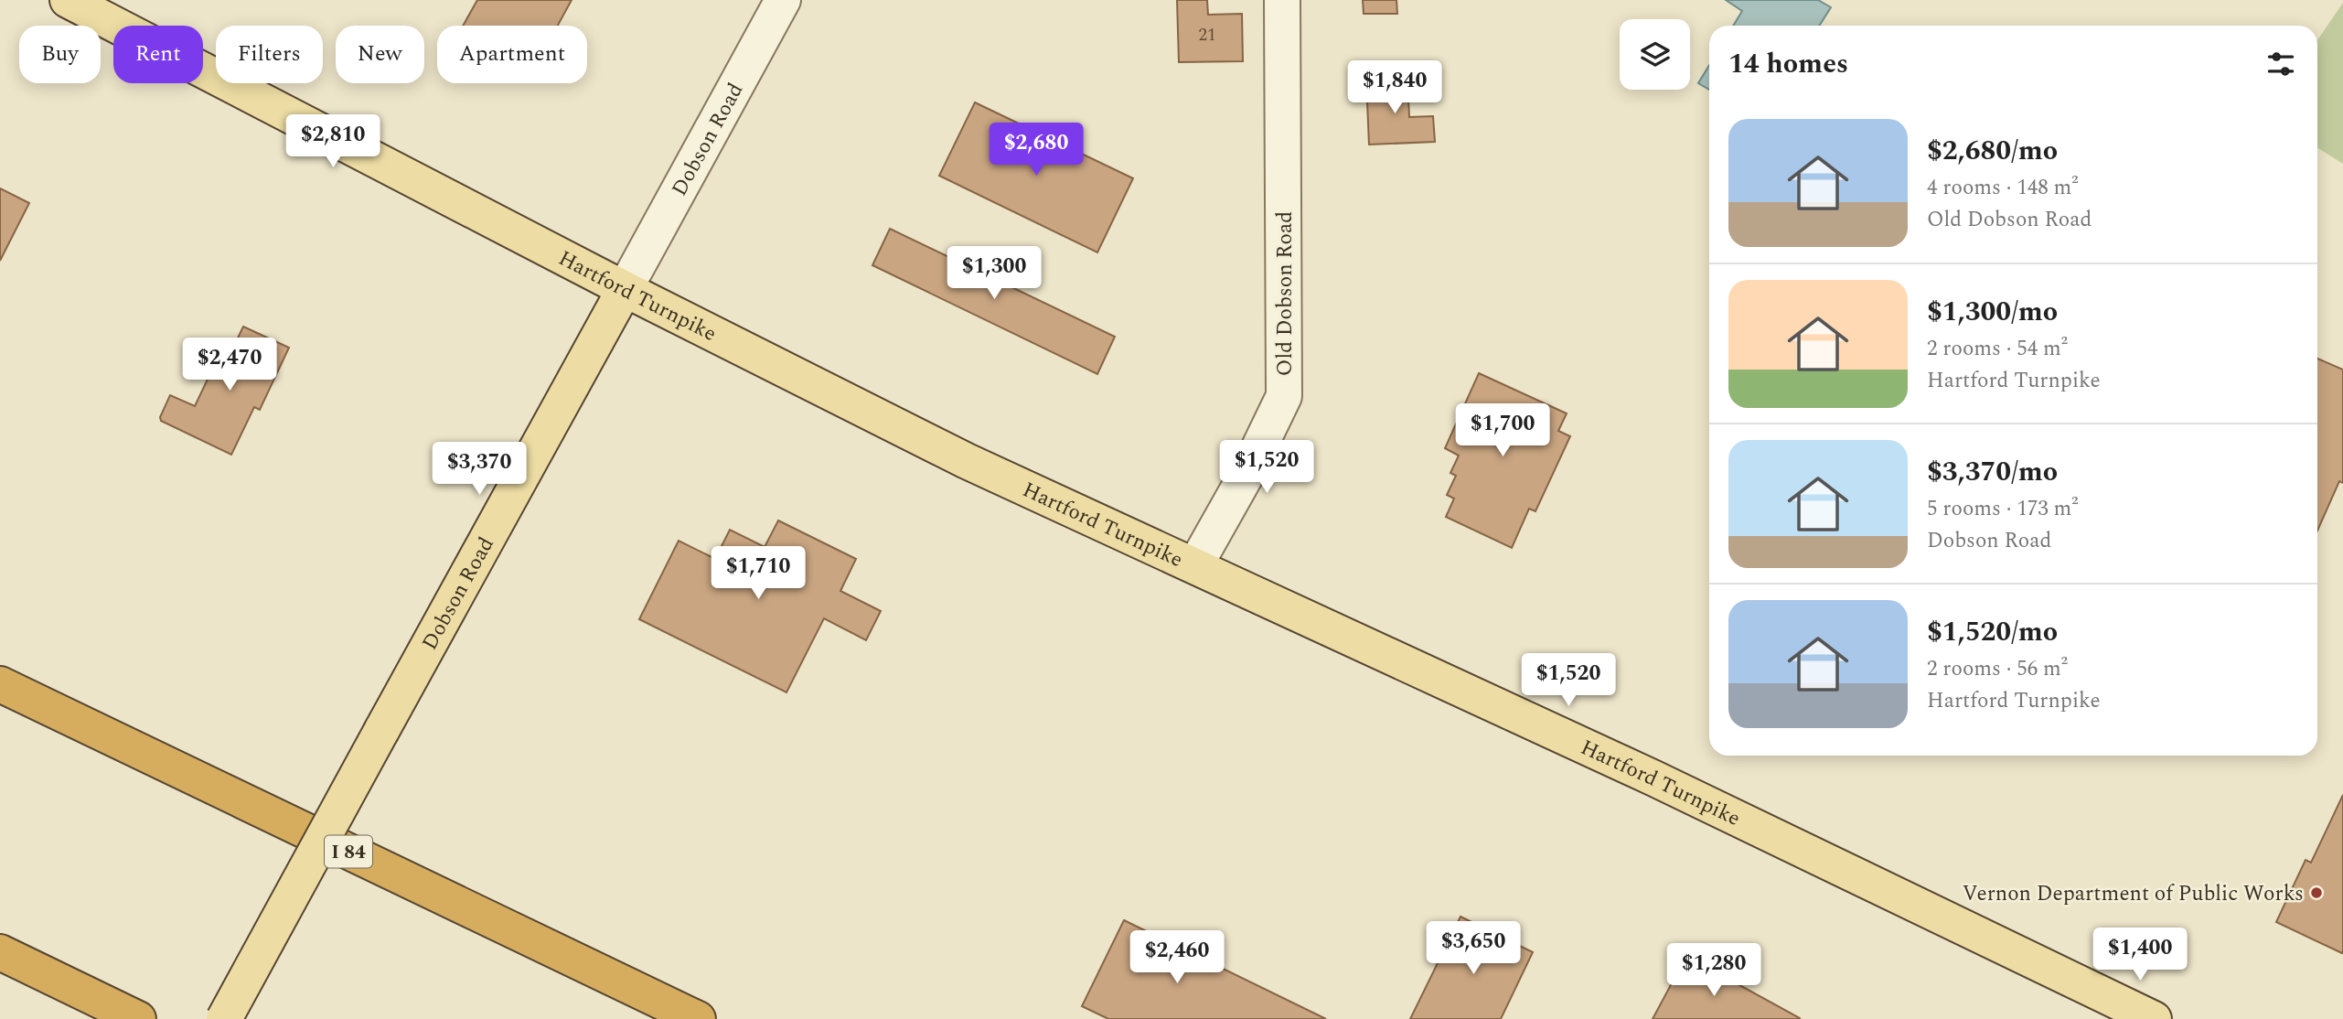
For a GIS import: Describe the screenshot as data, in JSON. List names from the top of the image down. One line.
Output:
{"streets":{"highway":["I 84"],"main road":["Dobson Road","Hartford Turnpike"],"street":["Old Dobson Road"]},"crossings":[["Dobson Road","Hartford Turnpike"],["Old Dobson Road","Hartford Turnpike"]],"places":["Vernon Department of Public Works"],"house_numbers":["21"],"page":{"chip":["Buy","Rent","Filters","New","Apartment"],"heading":"14 homes","price":["$1,840","$2,810","$2,680","$1,300","$2,470","$1,700","$1,520","$3,370","$1,710","$1,520","$3,650","$1,400","$2,460","$1,280"],"list":[{"name":"$2,680/mo","note":"4 rooms · 148 m² · Old Dobson Road"},{"name":"$1,300/mo","note":"2 rooms · 54 m² · Hartford Turnpike"},{"name":"$3,370/mo","note":"5 rooms · 173 m² · Dobson Road"},{"name":"$1,520/mo","note":"2 rooms · 56 m² · Hartford Turnpike"}]}}
